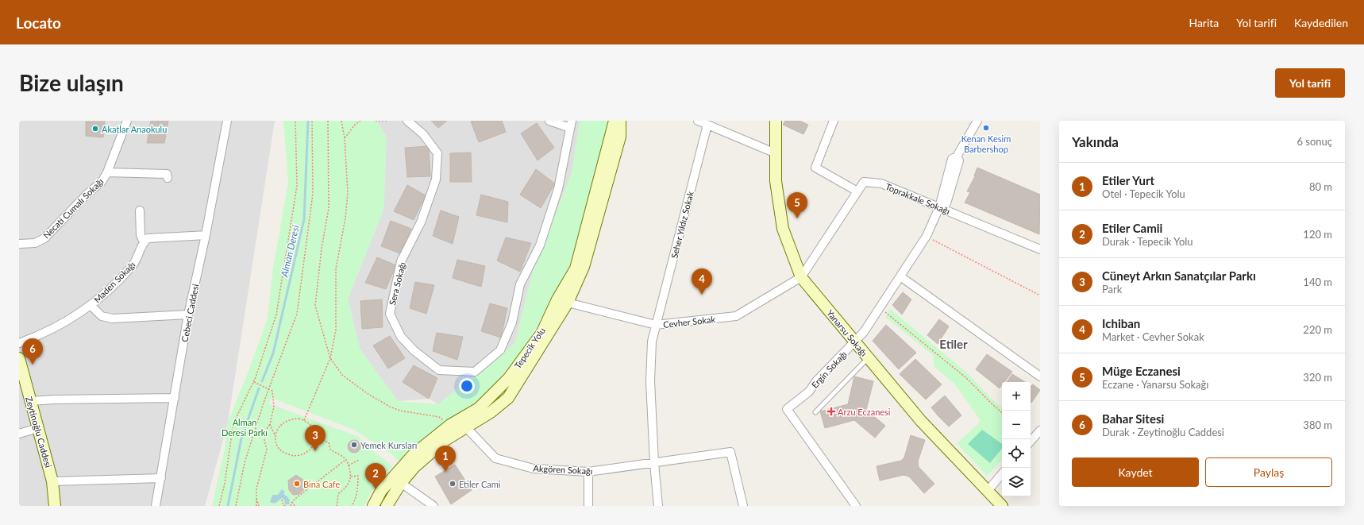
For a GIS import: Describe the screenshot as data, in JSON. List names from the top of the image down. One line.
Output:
{"streets":{"main road":["Yanarsu Sokağı","Tepecik Yolu","Zeytinoğlu Caddesi"],"street":["Toprakkale Sokağı","Necati Cumalı Sokağı","Seher Yıldız Sokak","Maden Sokağı","Sera Sokağı","Cebeci Caddesi","Cevher Sokak","Ergin Sokağı","Akgören Sokağı"]},"crossings":[["Toprakkale Sokağı","Cevher Sokak"],["Toprakkale Sokağı","Yanarsu Sokağı"],["Toprakkale Sokağı","Ergin Sokağı"],["Seher Yıldız Sokak","Cevher Sokak"],["Seher Yıldız Sokak","Akgören Sokağı"],["Cevher Sokak","Yanarsu Sokağı"],["Cevher Sokak","Tepecik Yolu"],["Yanarsu Sokağı","Ergin Sokağı"],["Tepecik Yolu","Akgören Sokağı"]],"districts":["Etiler"],"water":["Alman Deresi"],"parks":["Alman Deresi Parkı"],"places":{"other":["Kenan Kesim Barbershop","Akatlar Anaokulu","Yemek Kursları","Bina Cafe","Etiler Cami"],"health":["Arzu Eczanesi"]},"page":{"header":"Locato","nav":["Harita","Yol tarifi","Kaydedilen"],"buttons":["Yol tarifi",["Kaydet","Paylaş"]],"title":"Bize ulaşın","heading":["Yakında","6 sonuç"],"list":[{"mark":"1","name":"Etiler Yurt","note":"Otel · Tepecik Yolu","value":"80 m"},{"mark":"2","name":"Etiler Camii","note":"Durak · Tepecik Yolu","value":"120 m"},{"mark":"3","name":"Cüneyt Arkın Sanatçılar Parkı","note":"Park","value":"140 m"},{"mark":"4","name":"Ichiban","note":"Market · Cevher Sokak","value":"220 m"},{"mark":"5","name":"Müge Eczanesi","note":"Eczane · Yanarsu Sokağı","value":"320 m"},{"mark":"6","name":"Bahar Sitesi","note":"Durak · Zeytinoğlu Caddesi","value":"380 m"}],"pins":["5","4","6","3","1","2"],"map_buttons":["+","−"]}}
